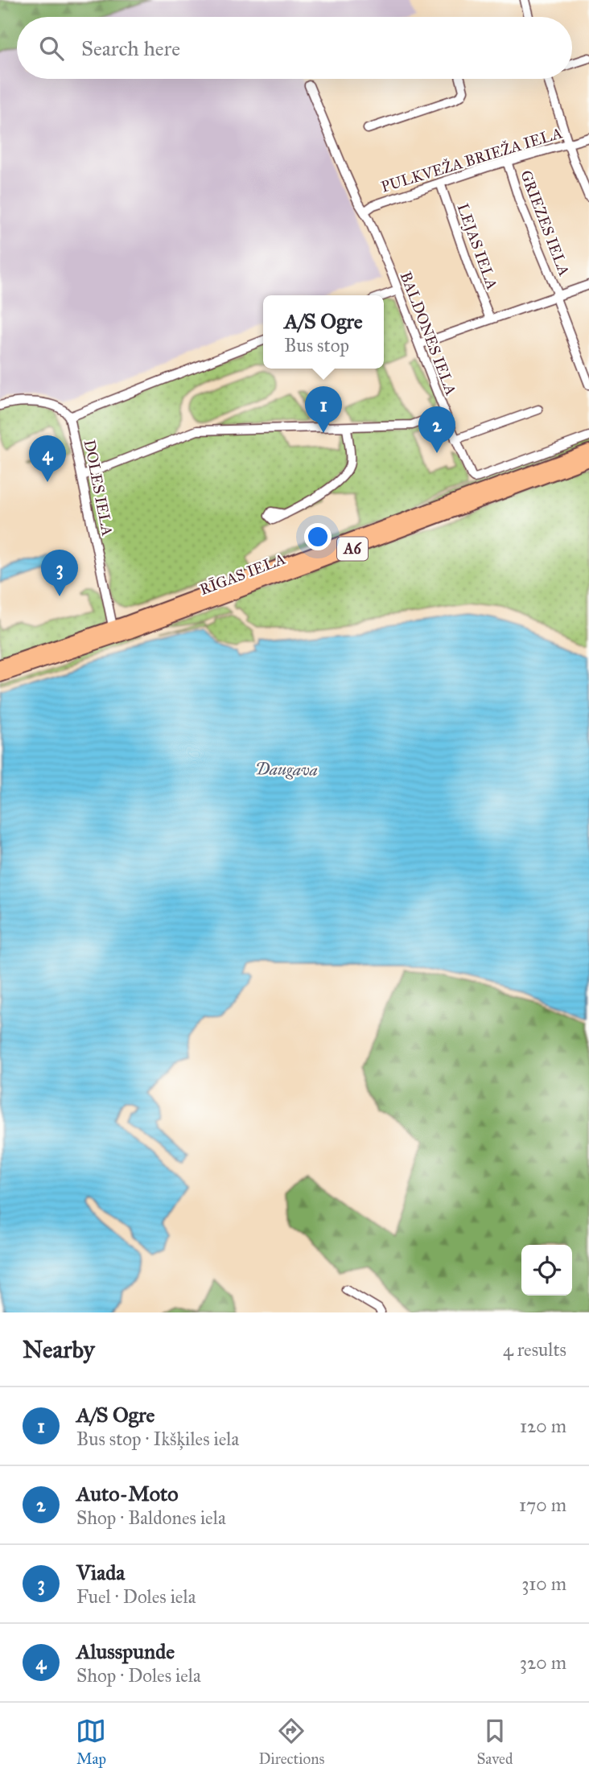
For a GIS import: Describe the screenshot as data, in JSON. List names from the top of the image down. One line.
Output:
{"streets":{"highway":["A6","RĪGAS IELA"],"street":["PULKVEŽA BRIEŽA IELA","GRIEZES IELA","LEJAS IELA","BALDONES IELA","DOLES IELA"]},"crossings":[["PULKVEŽA BRIEŽA IELA","GRIEZES IELA"],["PULKVEŽA BRIEŽA IELA","LEJAS IELA"],["PULKVEŽA BRIEŽA IELA","BALDONES IELA"],["DOLES IELA","RĪGAS IELA"]],"water":["Daugava"],"page":{"search":"Search here","popup":["A/S Ogre","Bus stop"],"pins":["1","2","4","3"],"heading":["Nearby","4 results"],"list":[{"mark":"1","name":"A/S Ogre","note":"Bus stop · Ikšķiles iela","value":"120 m"},{"mark":"2","name":"Auto-Moto","note":"Shop · Baldones iela","value":"170 m"},{"mark":"3","name":"Viada","note":"Fuel · Doles iela","value":"310 m"},{"mark":"4","name":"Alusspunde","note":"Shop · Doles iela","value":"320 m"}],"nav":["Map","Directions","Saved"]}}
